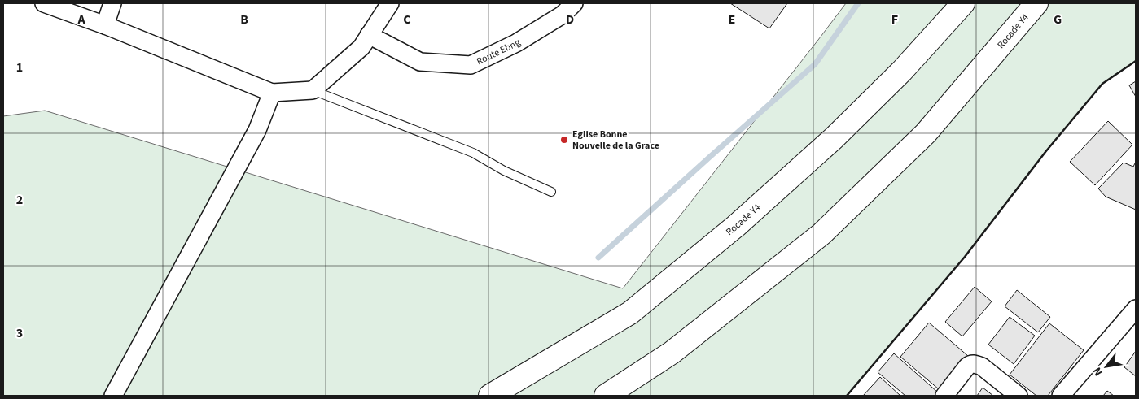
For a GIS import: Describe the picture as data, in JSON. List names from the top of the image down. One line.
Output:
{"streets":{"highway":["Rocade Y4"],"street":["Route Ebng"]},"places":["Eglise Bonne Nouvelle de la Grace"],"north":"bottom left","grid":{"columns":["A","B","C","D","E","F","G"],"rows":["1","2","3"]}}
